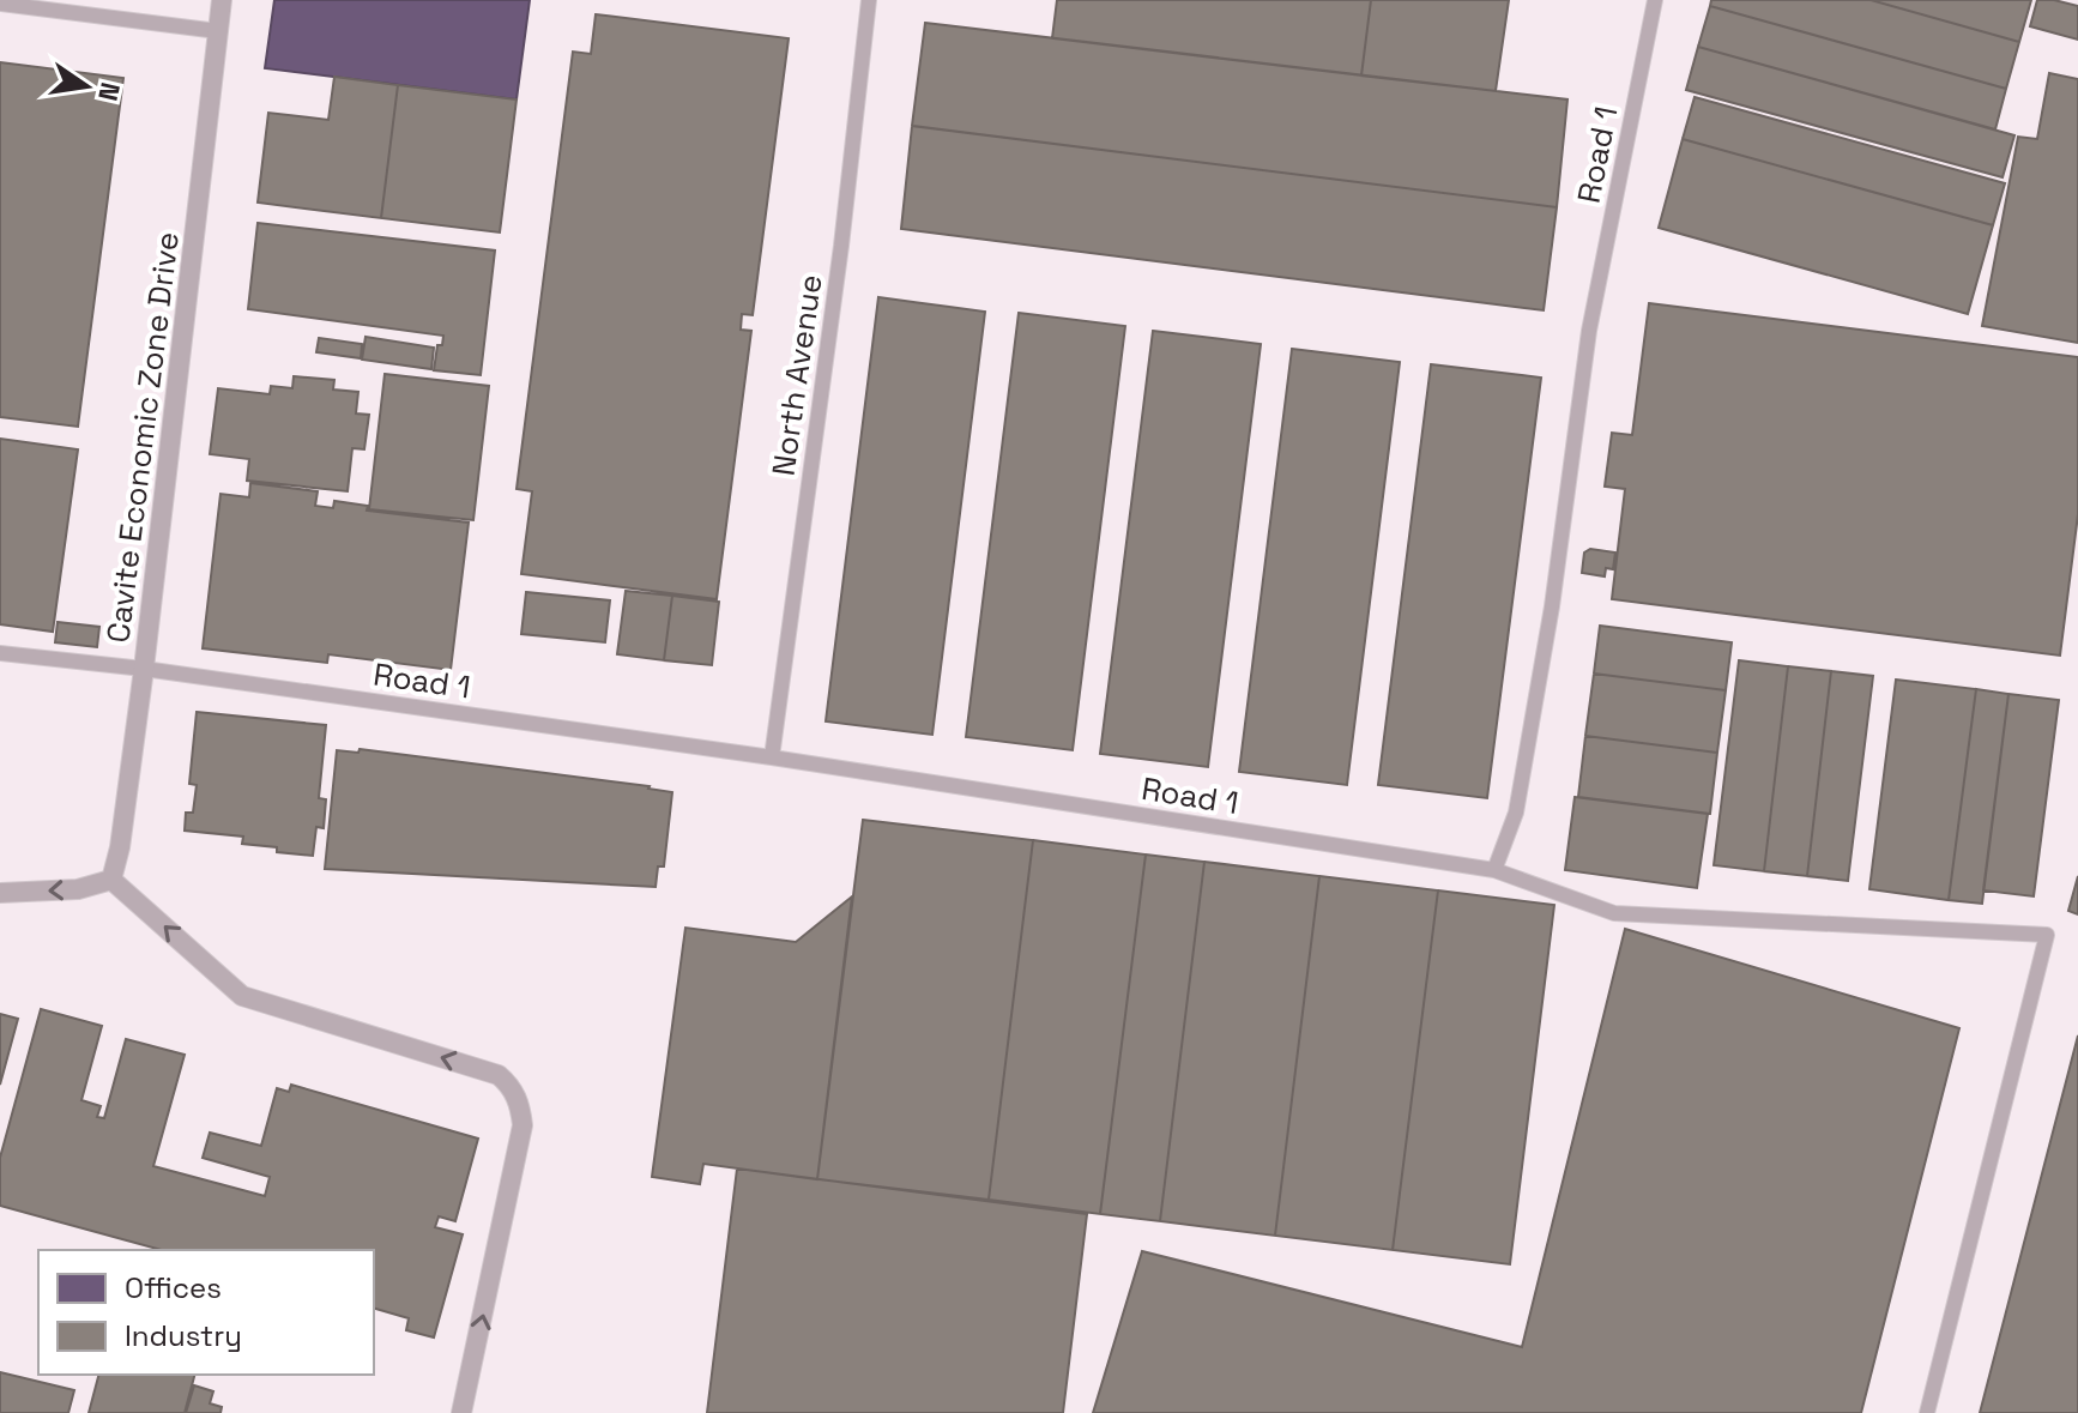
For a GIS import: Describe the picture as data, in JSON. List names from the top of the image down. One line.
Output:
{"streets":{"street":["Road 1","North Avenue","Cavite Economic Zone Drive"]},"crossings":[["Road 1","North Avenue"],["Road 1","Cavite Economic Zone Drive"]],"legend":["Offices","Industry"],"north":"right"}
